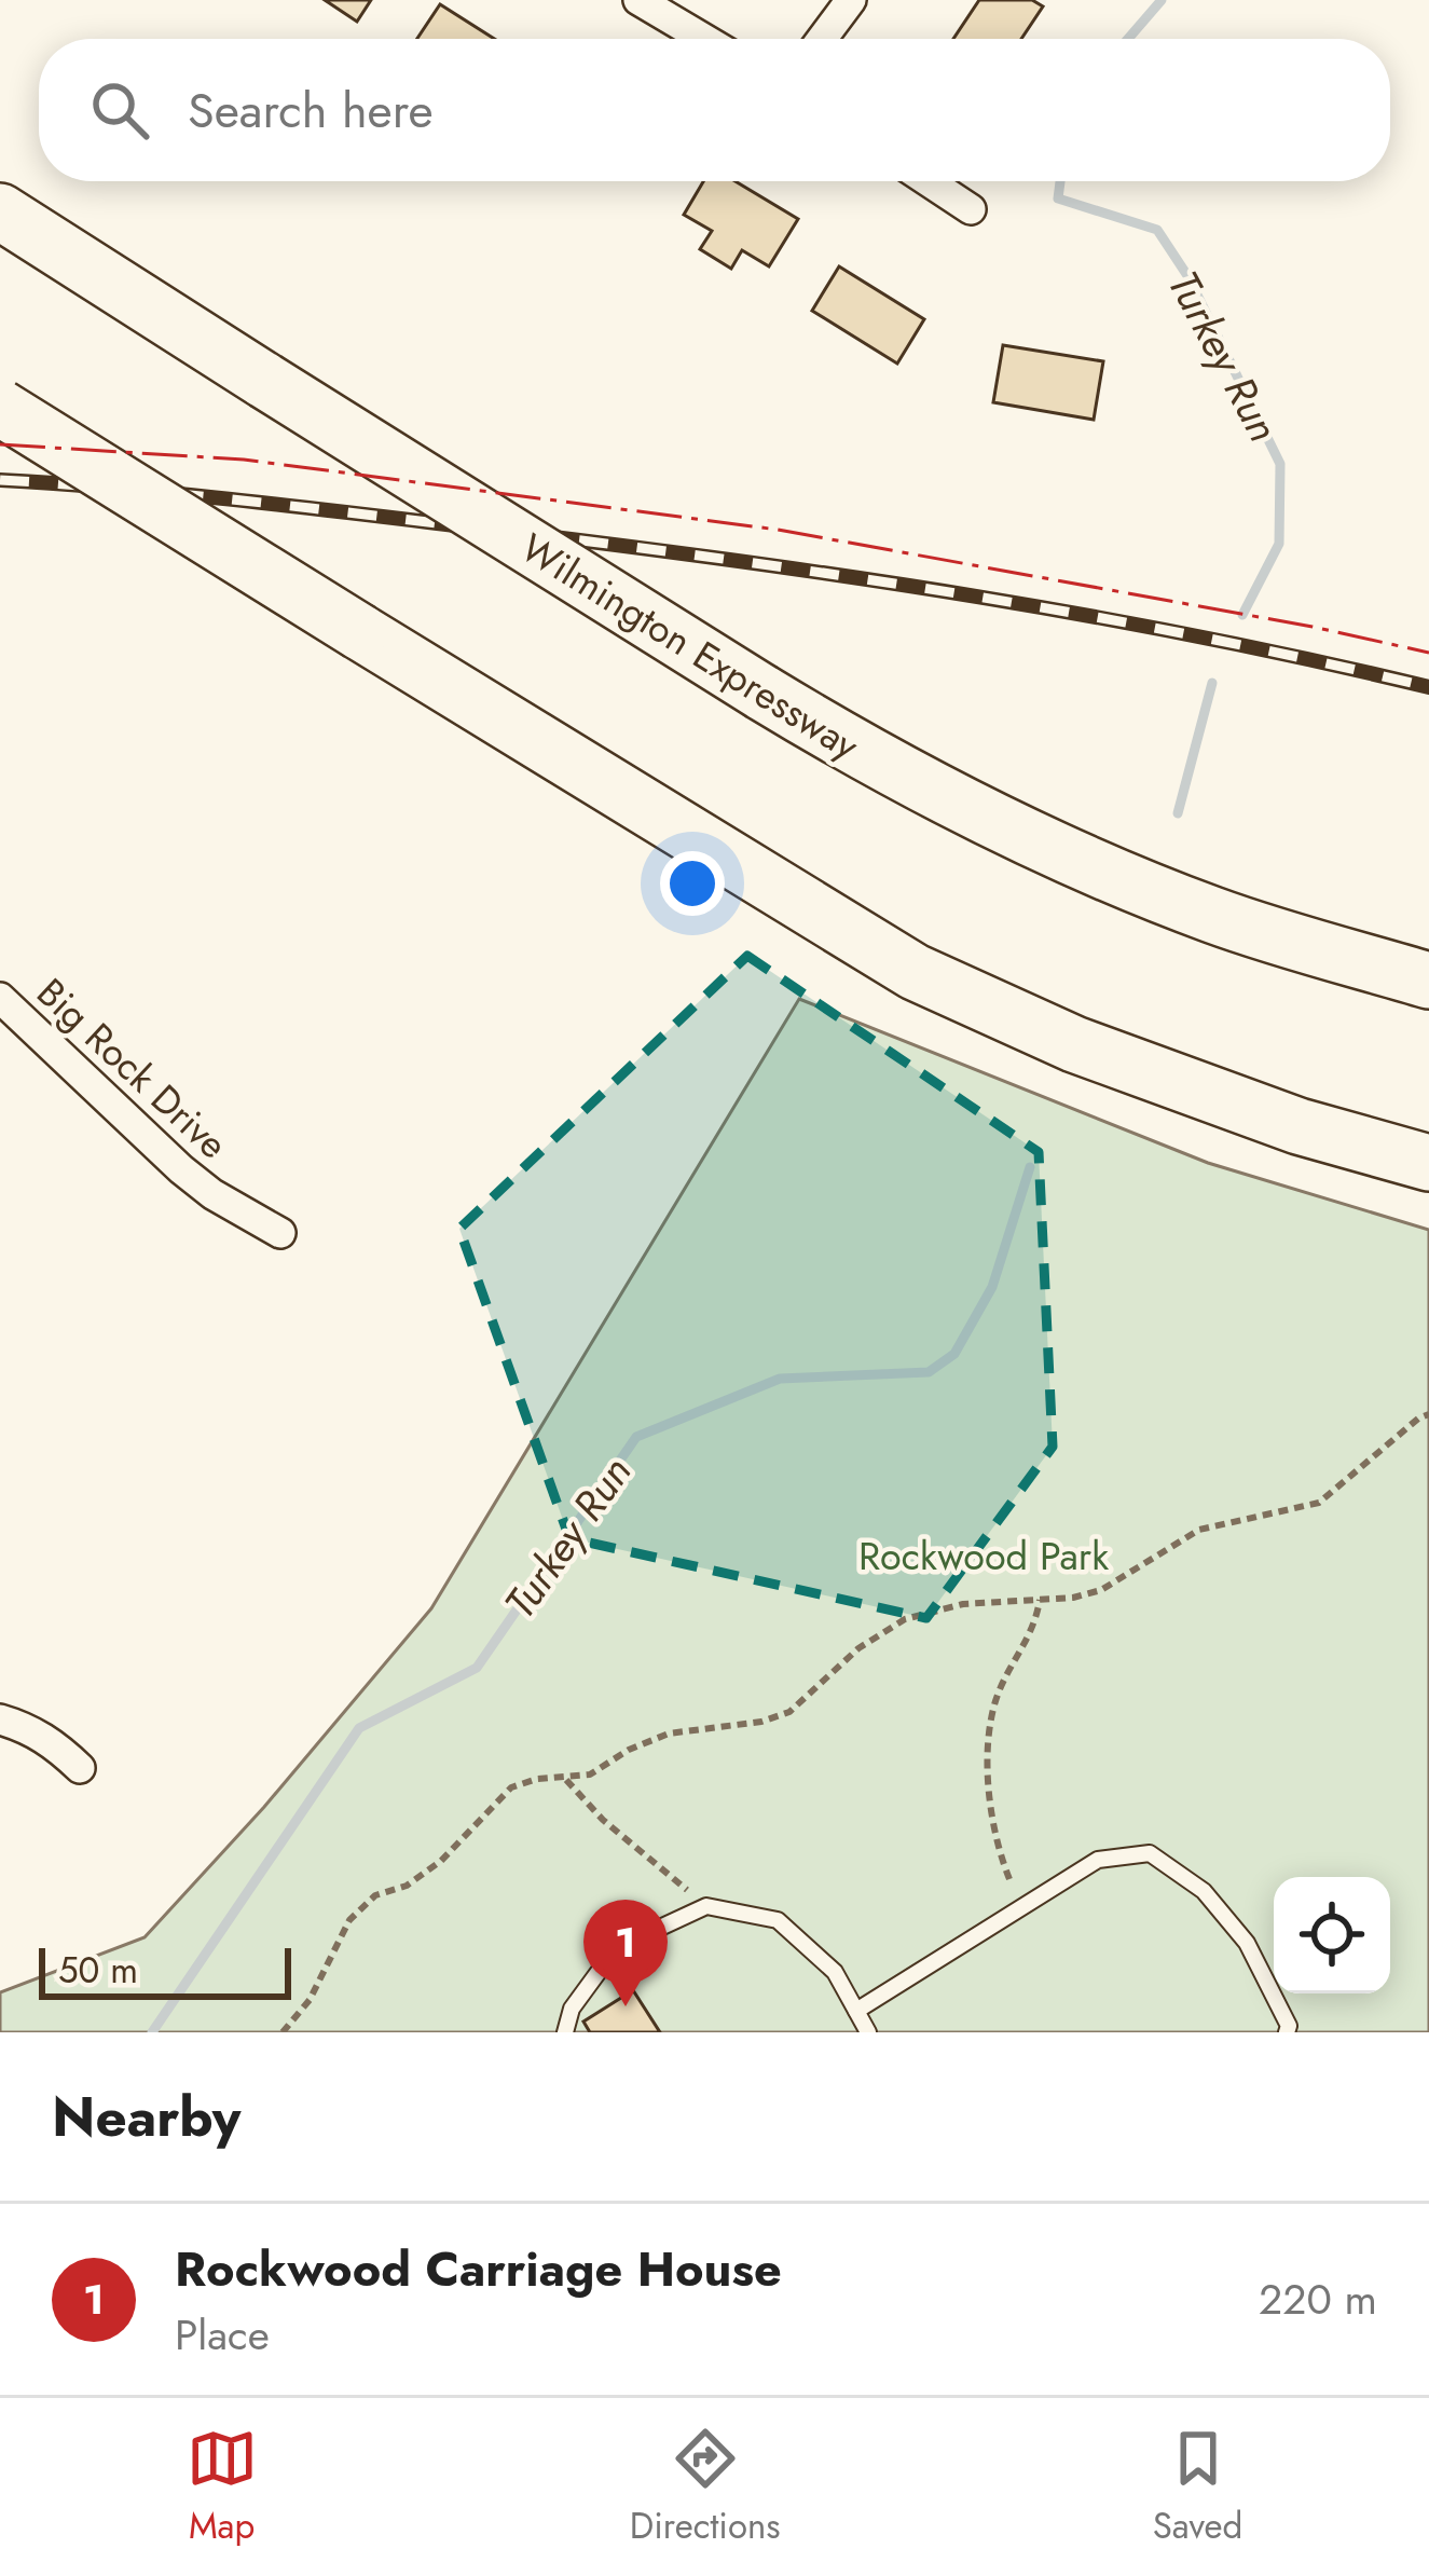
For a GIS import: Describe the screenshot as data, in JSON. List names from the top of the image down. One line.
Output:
{"streets":{"highway":["Wilmington Expressway"],"street":["Big Rock Drive"]},"water":["Turkey Run"],"parks":["Rockwood Park"],"scale_bar":"50 m","page":{"search":"Search here","pins":"1","scale":"50 m","heading":"Nearby","list":[{"mark":"1","name":"Rockwood Carriage House","note":"Place","value":"220 m"}],"nav":["Map","Directions","Saved"]}}
